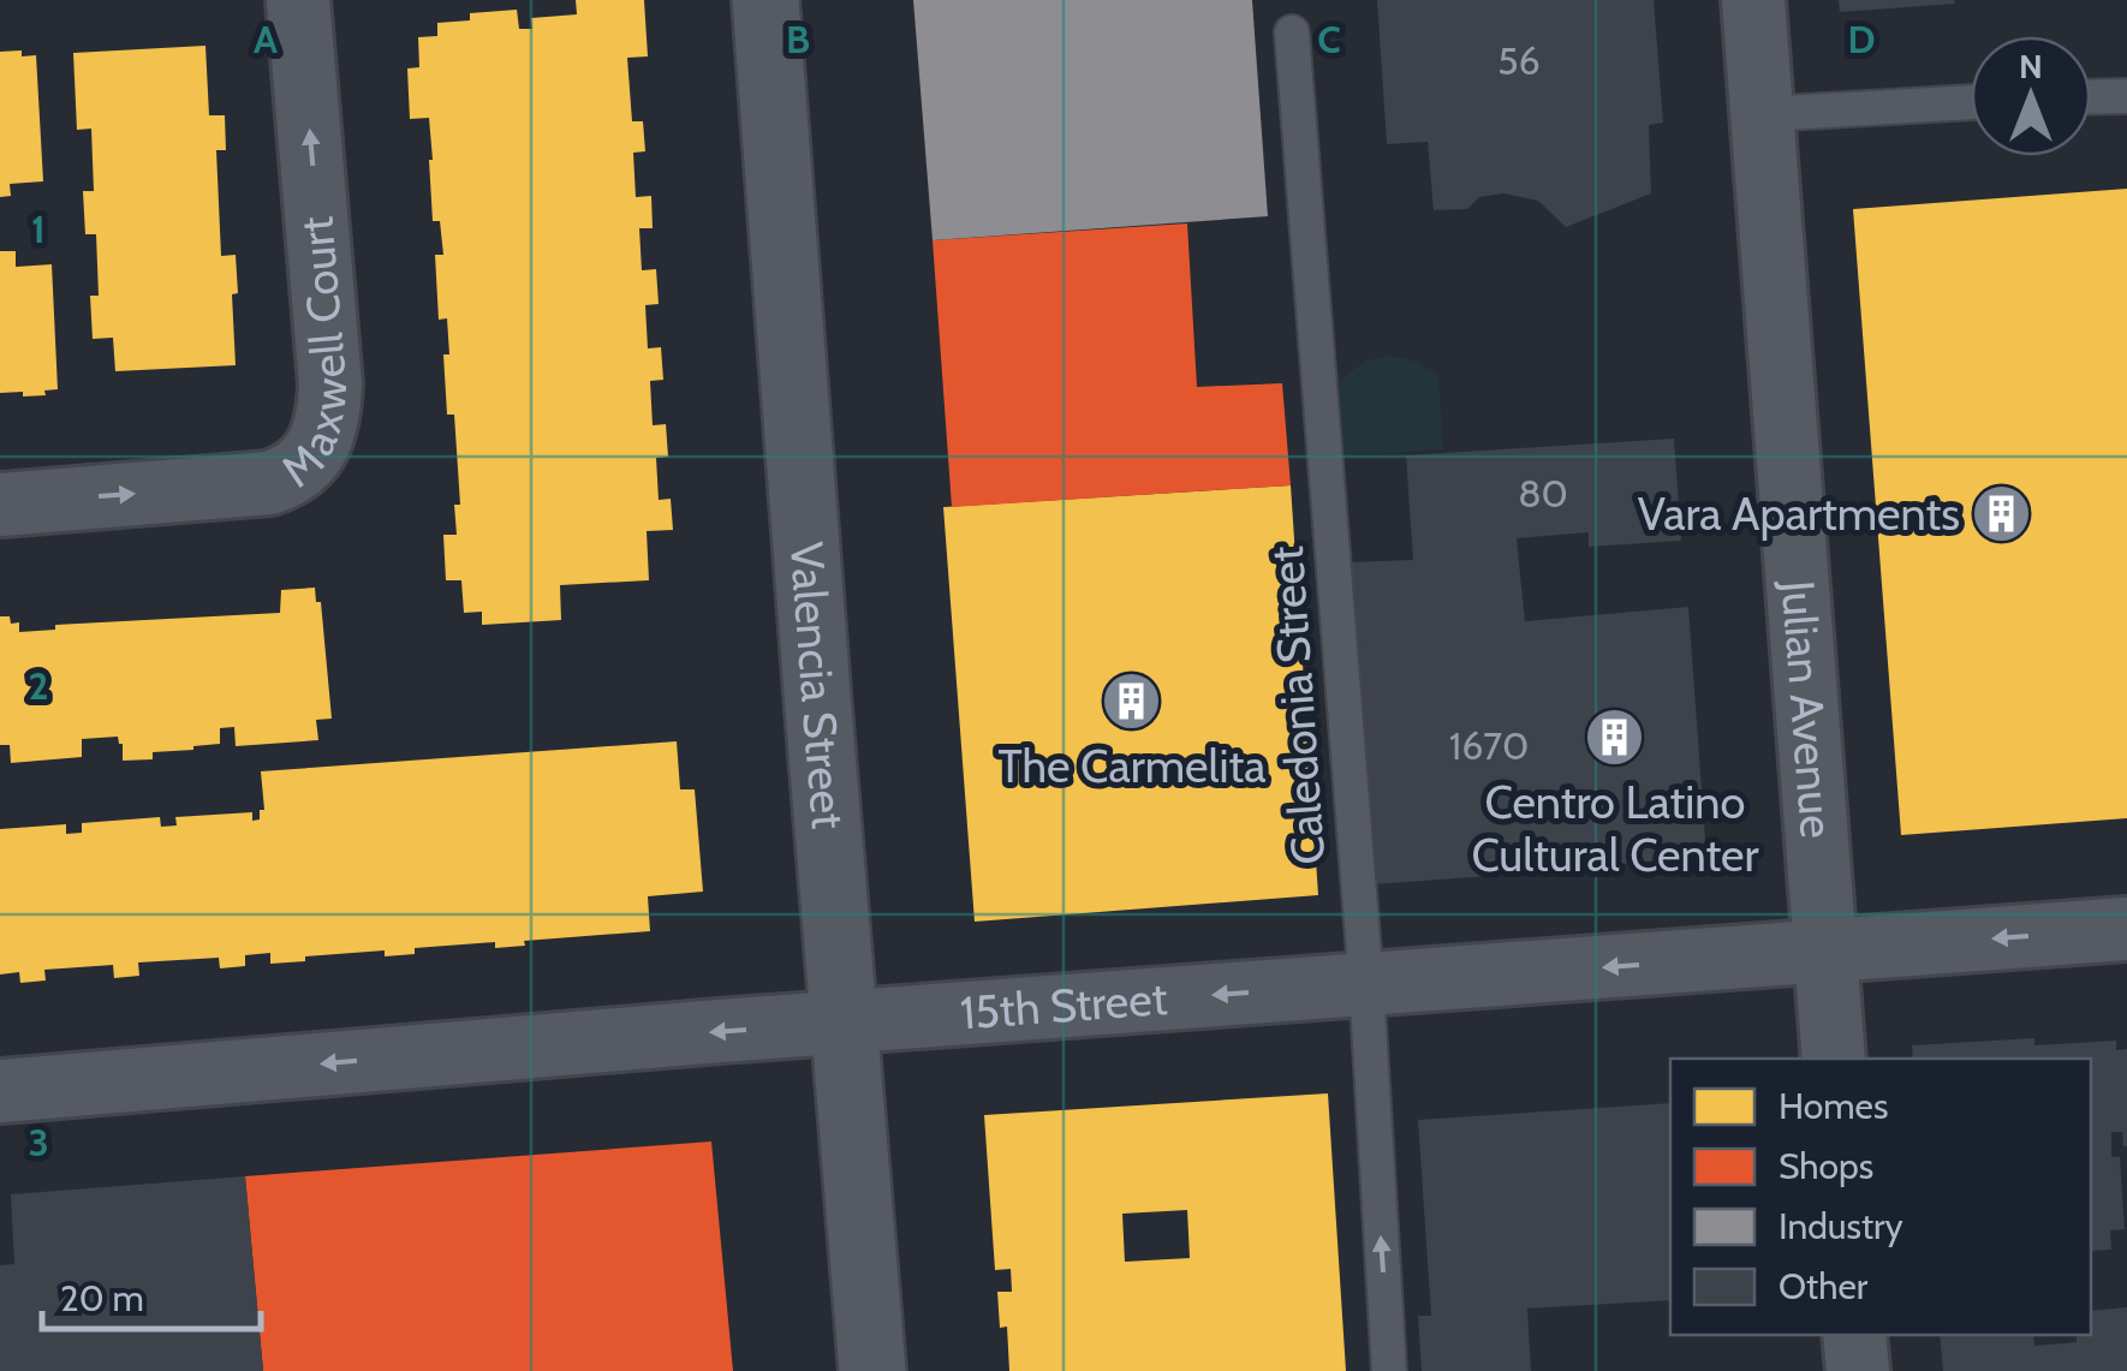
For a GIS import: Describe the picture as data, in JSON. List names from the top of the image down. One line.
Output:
{"streets":{"street":["Maxwell Court","Valencia Street","Julian Avenue","15th Street"],"lane":["Caledonia Street"]},"crossings":[["Valencia Street","15th Street"],["Caledonia Street","15th Street"],["Julian Avenue","15th Street"]],"one_way":["15th Street"],"places":{"building":["Vara Apartments","The Carmelita","Centro Latino Cultural Center"]},"house_numbers":["56","80","1670"],"legend":["Homes","Shops","Industry","Other"],"scale_bar":"20 m","north":"top","grid":{"columns":["A","B","C","D"],"rows":["1","2","3"]}}
